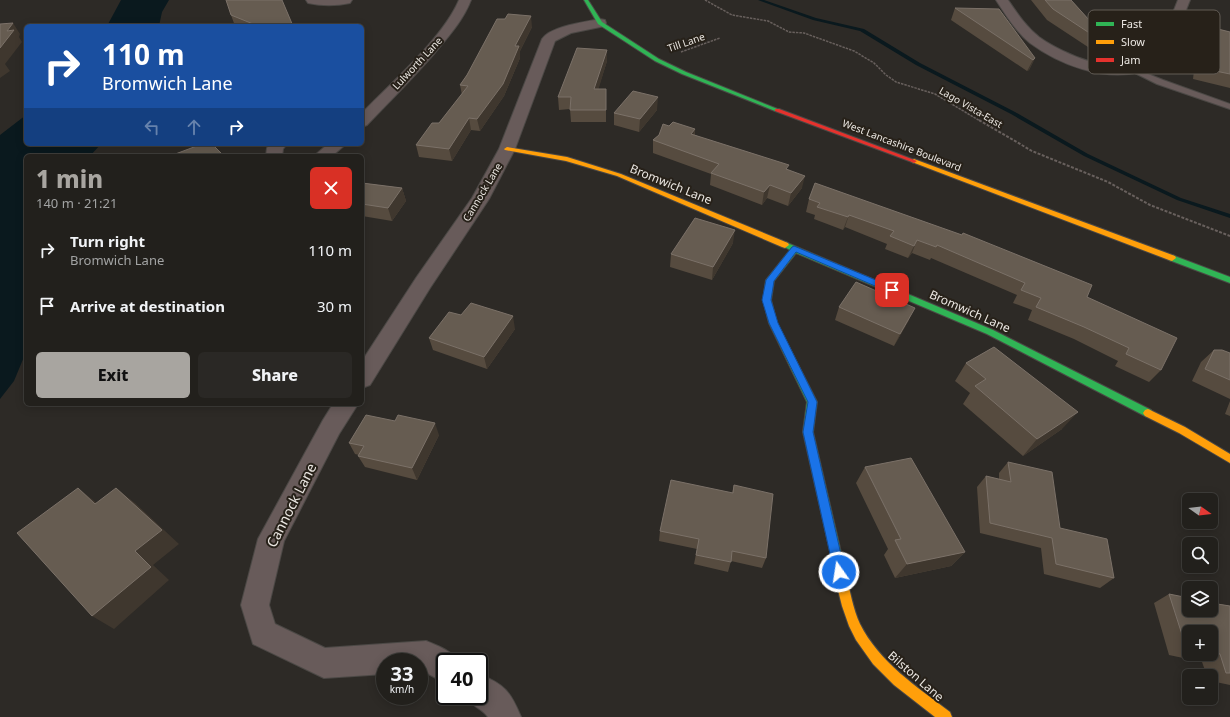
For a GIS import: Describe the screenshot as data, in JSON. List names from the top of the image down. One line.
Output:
{"streets":{"street":["Lulworth Lane","West Lancashire Boulevard","Bromwich Lane","Cannock Lane","Bilston Lane"],"path":["Till Lane","Lago Vista-East"]},"crossings":[["Till Lane","West Lancashire Boulevard"],["West Lancashire Boulevard","Cannock Lane"],["Bromwich Lane","Cannock Lane"],["Bromwich Lane","Bilston Lane"]],"legend":["Fast","Slow","Jam"],"north":"right","page":{"turn":["110 m","Bromwich Lane"],"heading":["1 min","140 m · 21:21"],"list":[{"name":"Turn right","note":"Bromwich Lane","value":"110 m"},{"name":"Arrive at destination","value":"30 m"}],"buttons":["Exit","Share"],"map_buttons":["+","−"],"speed":"33 km/h","limit":"40"}}
